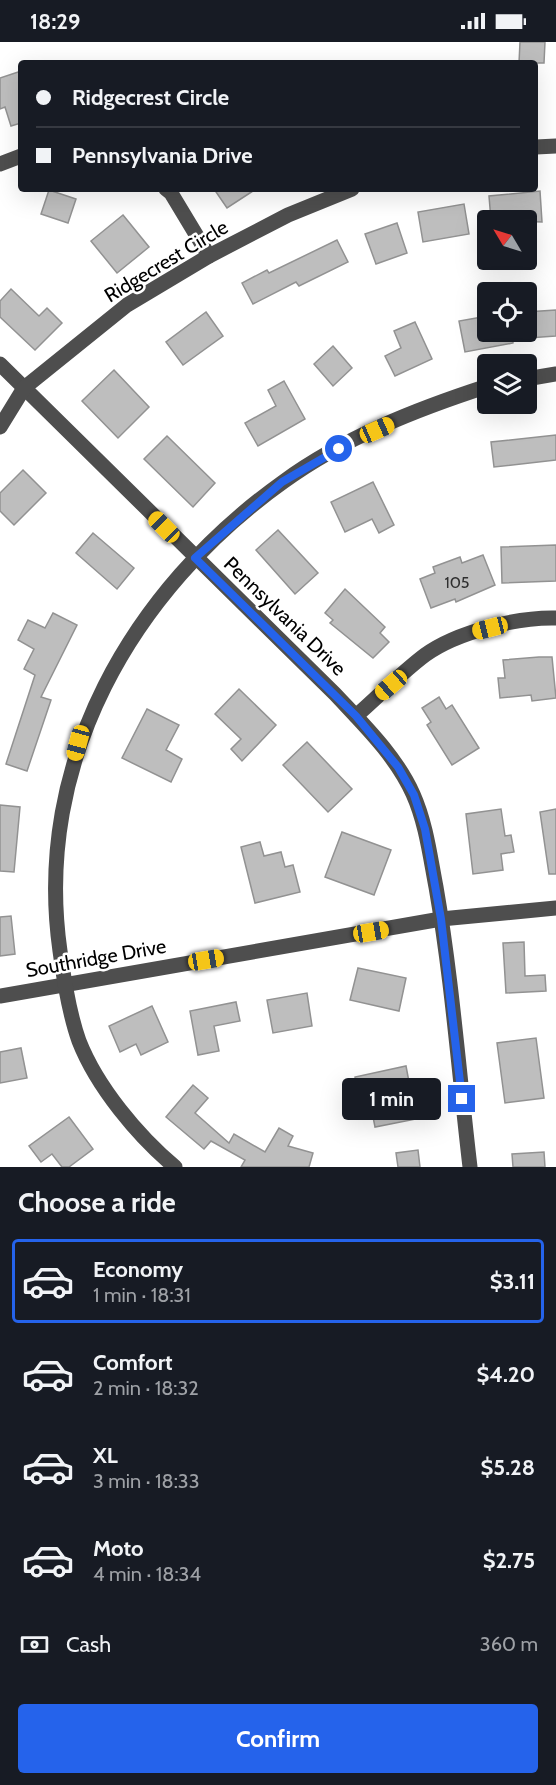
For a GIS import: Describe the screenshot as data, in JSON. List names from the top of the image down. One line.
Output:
{"streets":{"street":["Ridgecrest Circle","Pennsylvania Drive","Southridge Drive"]},"crossings":[["Ridgecrest Circle","Pennsylvania Drive"],["Pennsylvania Drive","Southridge Drive"]],"house_numbers":["105"],"north":"top left","page":{"status":"18:29","banner":["Ridgecrest Circle","Pennsylvania Drive"],"bubble":"1 min","heading":"Choose a ride","list":[{"name":"Economy","note":"1 min · 18:31","value":"$3.11"},{"name":"Comfort","note":"2 min · 18:32","value":"$4.20"},{"name":"XL","note":"3 min · 18:33","value":"$5.28"},{"name":"Moto","note":"4 min · 18:34","value":"$2.75"}],"pay":["Cash","360 m"],"buttons":"Confirm"}}
